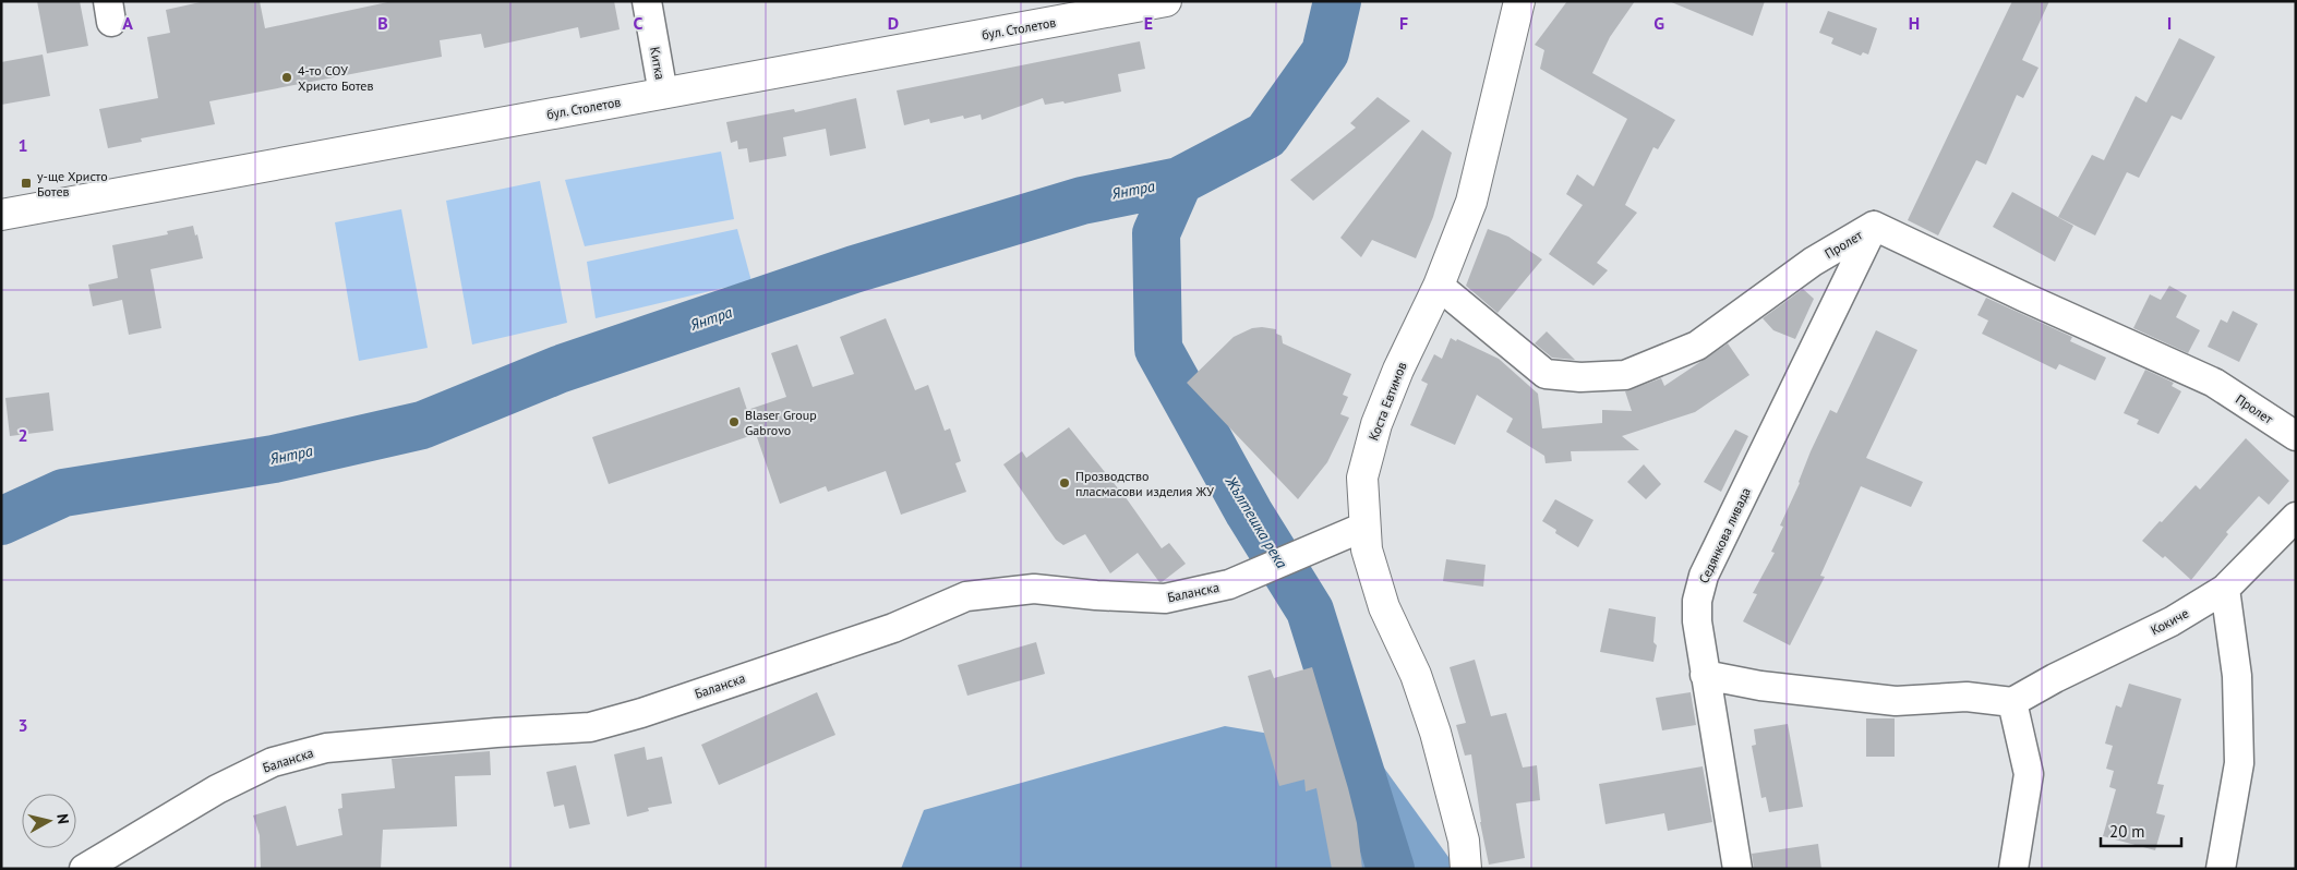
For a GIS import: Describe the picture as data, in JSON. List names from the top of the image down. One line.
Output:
{"streets":{"main road":["бул. Столетов","Коста Евтимов"],"street":["Китка","Пролет","Седянкова ливада","Баланска","Кокиче"]},"crossings":[["бул. Столетов","Китка"],["Пролет","Коста Евтимов"],["Пролет","Седянкова ливада"],["Коста Евтимов","Баланска"]],"water":["Янтра","Жълтешка река"],"places":{"other":["4-то СОУ Христо Ботев","Blaser Group Gabrovo","Прозводство пласмасови изделия ЖУ"],"transit":["у-ще Христо Ботев"]},"scale_bar":"20 m","north":"right","grid":{"columns":["A","B","C","D","E","F","G","H","I"],"rows":["1","2","3"]}}
